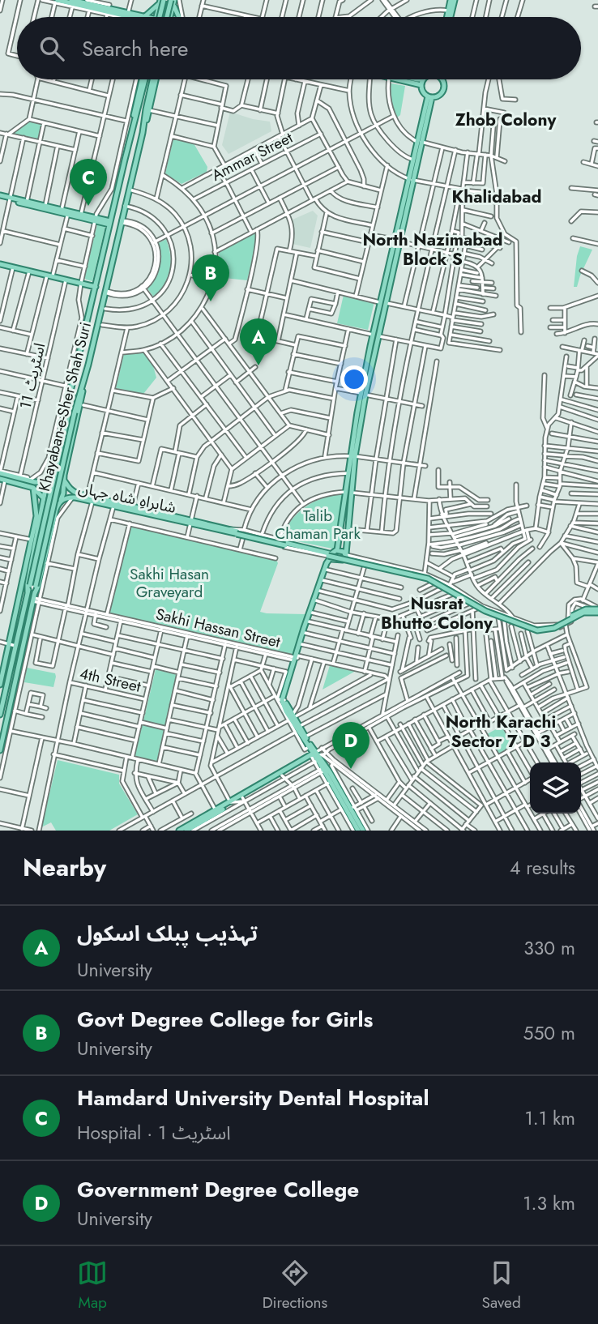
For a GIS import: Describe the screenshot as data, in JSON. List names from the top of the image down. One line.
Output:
{"streets":{"main road":["Khayaban-e-Sher Shah Suri","شاہراہِ شاہ جہاں"],"street":["Ammar Street","اسٹریٹ 11","Sakhi Hassan Street","4th Street"]},"crossings":[["Khayaban-e-Sher Shah Suri","Sakhi Hassan Street"]],"districts":["Zhob Colony","Khalidabad","North Nazimabad Block S","Nusrat Bhutto Colony","North Karachi Sector 7 D 3"],"parks":["Talib Chaman Park","Sakhi Hasan Graveyard"],"page":{"search":"Search here","pins":["C","B","A","D"],"heading":["Nearby","4 results"],"list":[{"mark":"A","name":"تہذیب پبلک اسکول","note":"University","value":"330 m"},{"mark":"B","name":"Govt Degree College for Girls","note":"University","value":"550 m"},{"mark":"C","name":"Hamdard University Dental Hospital","note":"Hospital · اسٹریٹ 1","value":"1.1 km"},{"mark":"D","name":"Government Degree College","note":"University","value":"1.3 km"}],"nav":["Map","Directions","Saved"]}}
